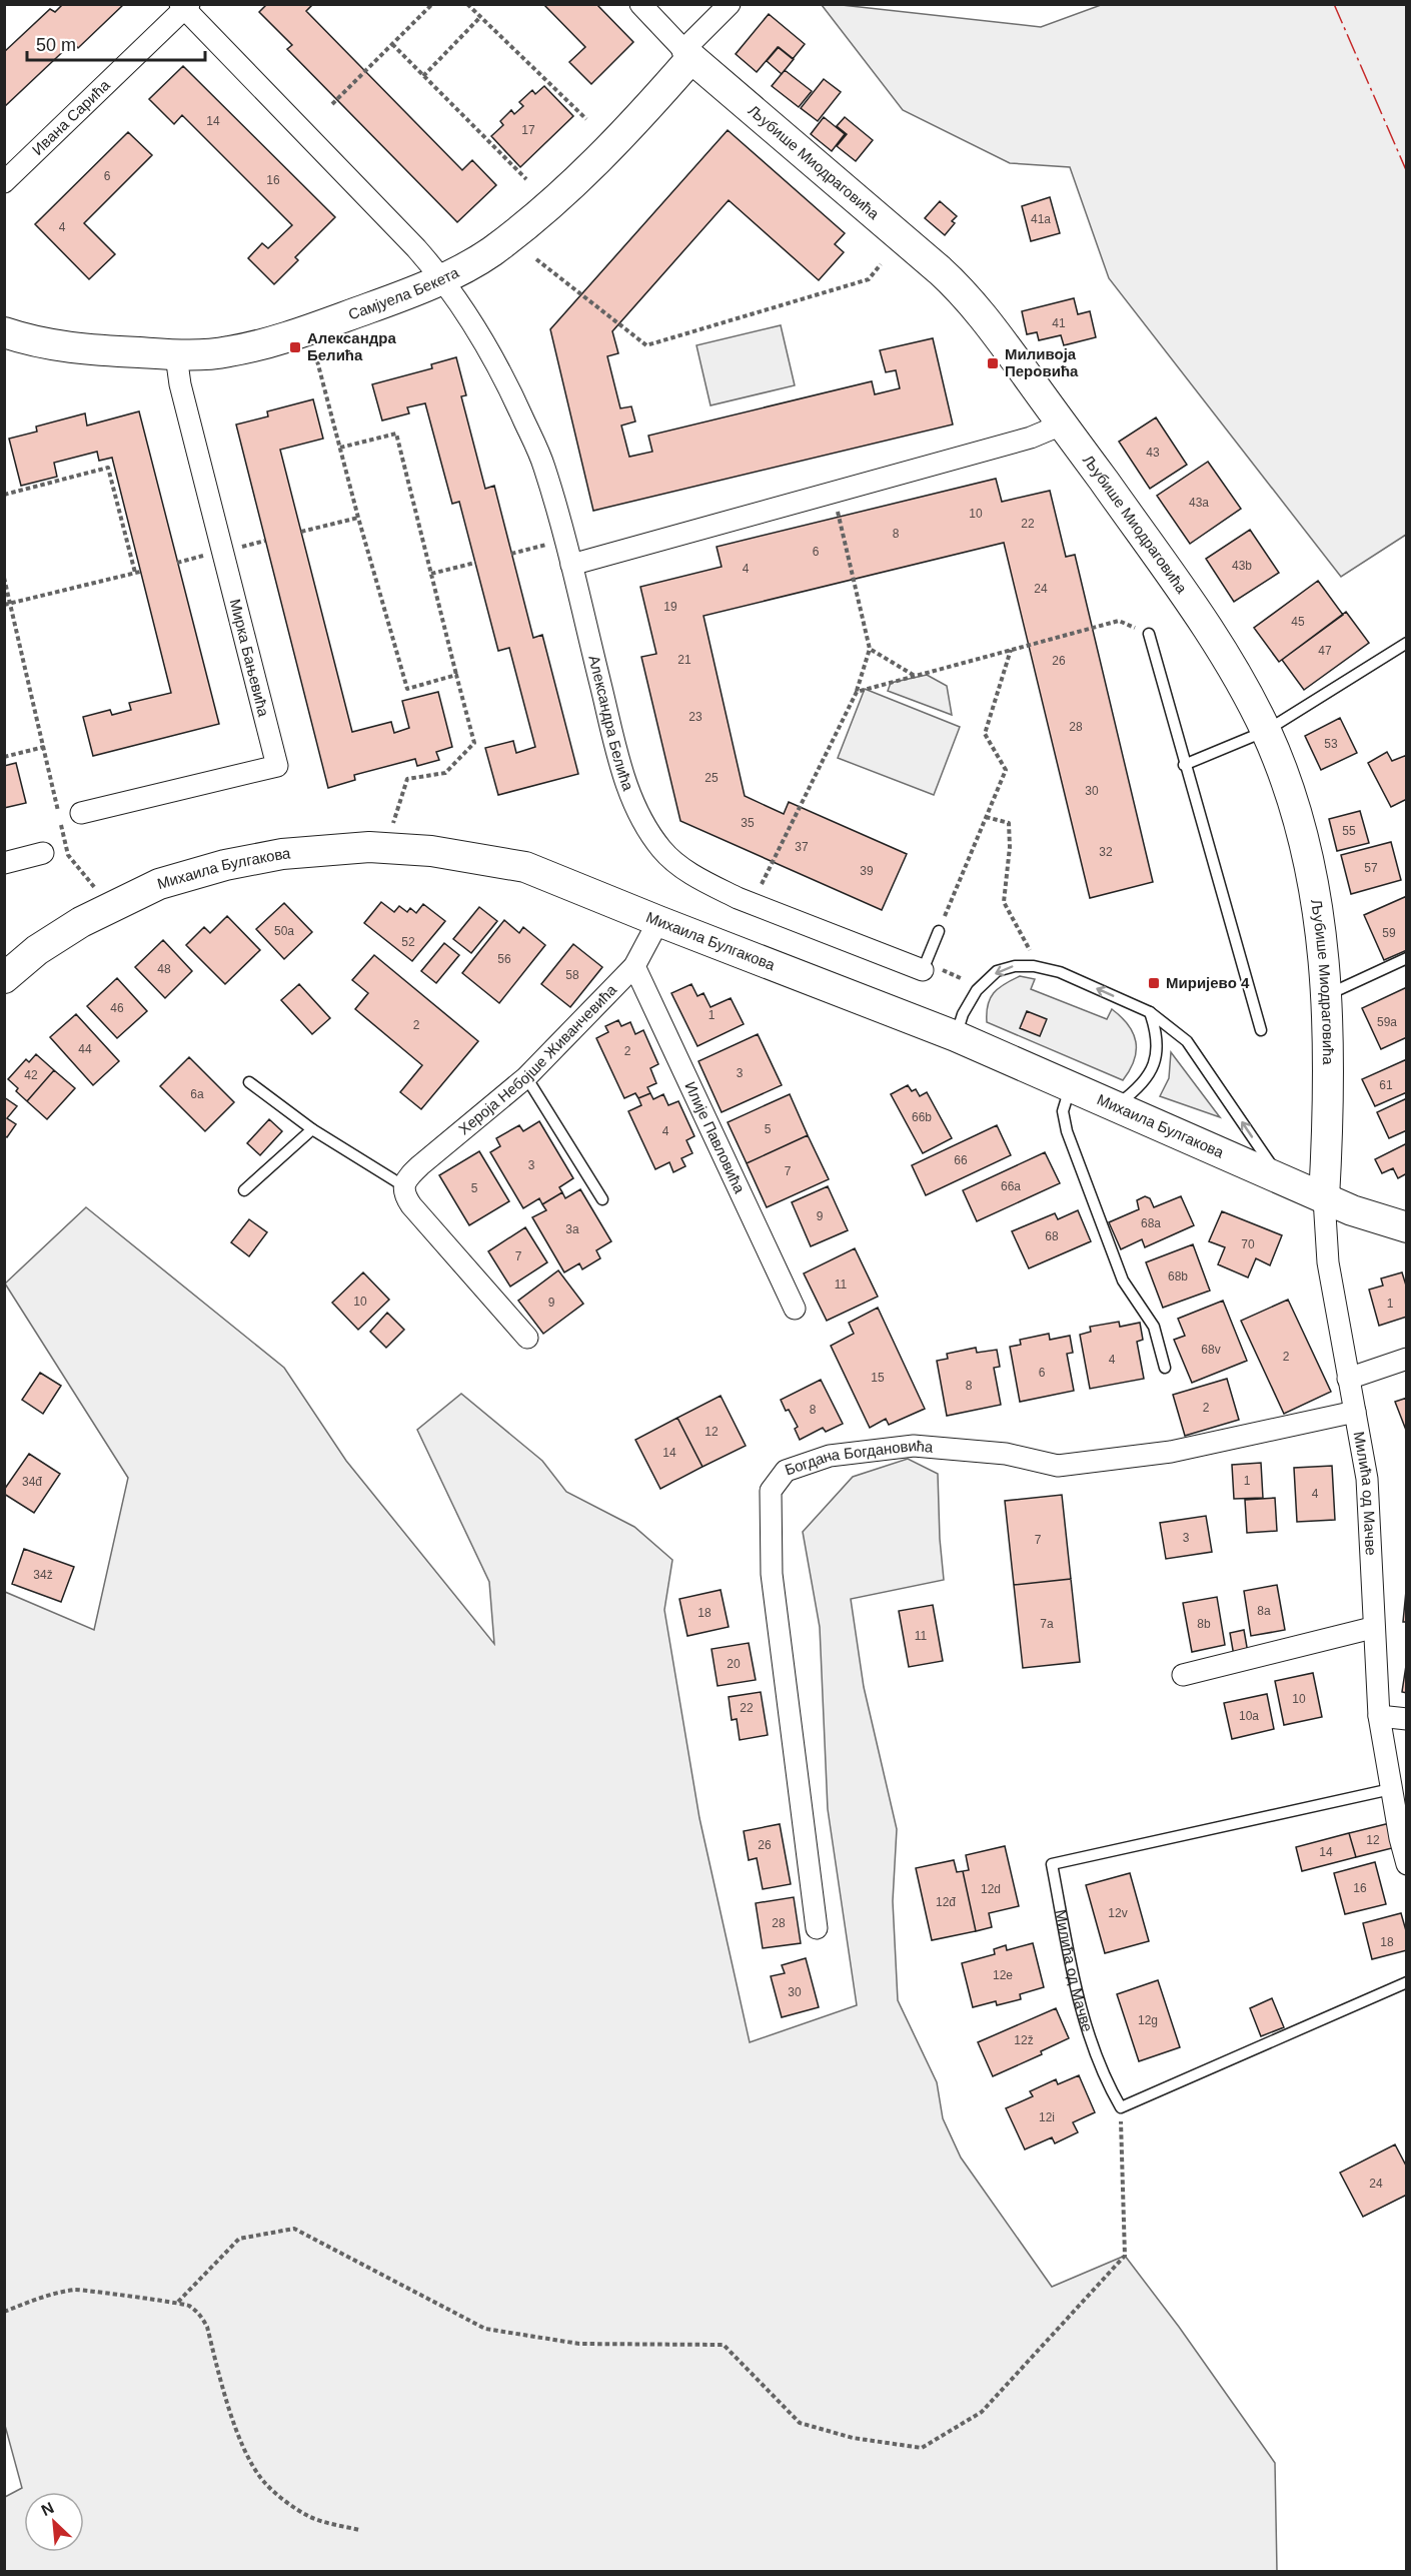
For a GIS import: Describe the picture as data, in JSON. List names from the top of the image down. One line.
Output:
{"streets":{"street":["Ивана Сарића","Љубише Миодраговића","Самјуела Бекета","Мирка Бањевића","Александра Белића","Михаила Булгакова","Хероја Небојше Живанчевића","Илије Павловића","Богдана Богдановића","Милића од Мачве"]},"crossings":[["Ивана Сарића","Александра Белића"],["Љубише Миодраговића","Самјуела Бекета"],["Љубише Миодраговића","Михаила Булгакова"],["Љубише Миодраговића","Милића од Мачве"],["Самјуела Бекета","Мирка Бањевића"],["Самјуела Бекета","Александра Белића"],["Михаила Булгакова","Хероја Небојше Живанчевића"],["Михаила Булгакова","Милића од Мачве"],["Хероја Небојше Живанчевића","Илије Павловића"],["Богдана Богдановића","Милића од Мачве"]],"places":{"transit":["Александра Белића","Миливоја Перовића","Миријево 4"]},"house_numbers":["14","17","6","16","41a","4","41","43","43a","10","22","8","6","43b","4","24","19","45","47","21","26","23","28","53","25","30","35","55","37","32","57","39","50a","59","52","56","48","58","46","1","59a","2","44","2","3","42","61","6a","66b","5","4","66","3","7","66a","5","9","68a","3a","68","70","7","68b","11","10","9","1","68v","2","4","6","15","8","2","8","12","14","1","34đ","4","3","7","34ž","8a","18","7a","8b","11","20","10","22","10a","12","26","14","16","12d","12đ","12v","28","18","12e","30","12g","12ž","12i","24"],"scale_bar":"50 m","north":"top left"}
